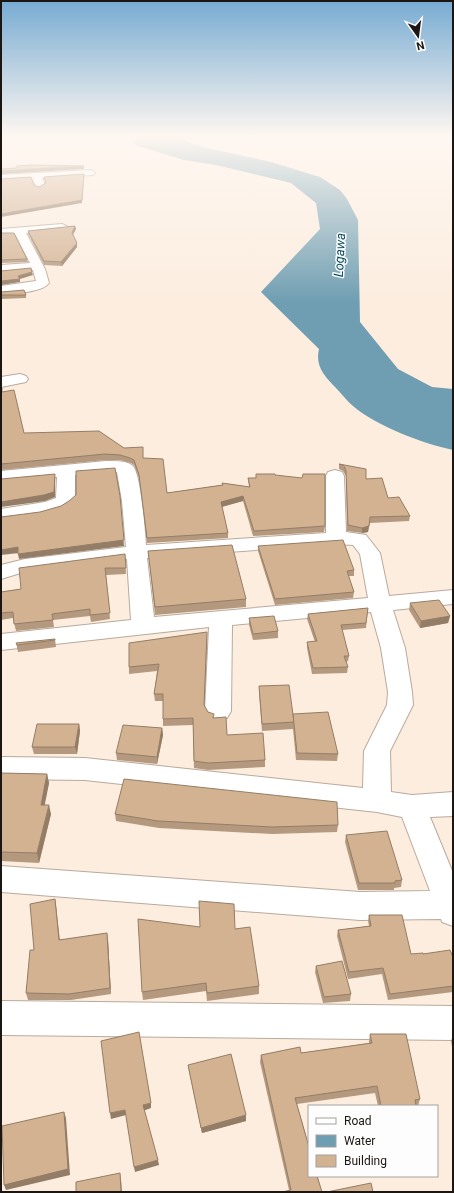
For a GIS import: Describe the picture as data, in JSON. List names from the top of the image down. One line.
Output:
{"water":["Logawa"],"legend":["Road","Water","Building"],"north":"bottom"}
